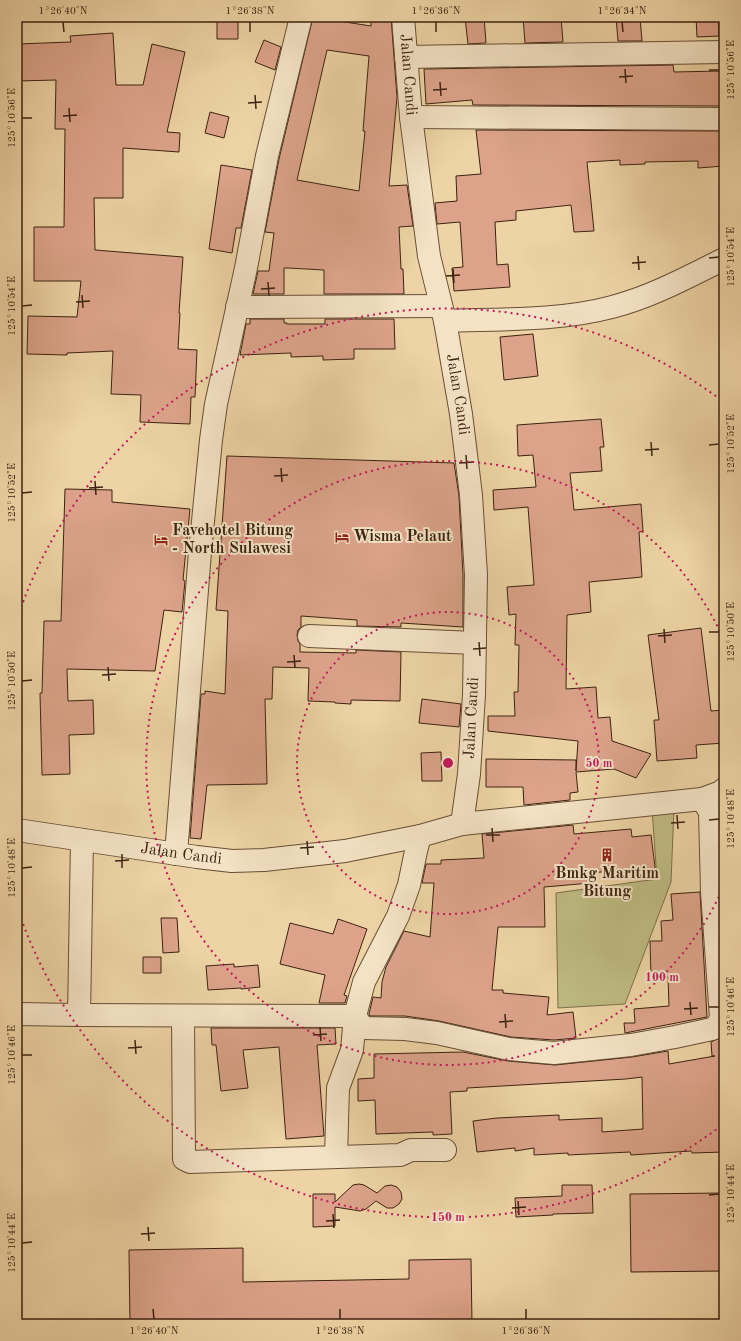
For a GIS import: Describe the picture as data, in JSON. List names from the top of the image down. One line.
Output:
{"streets":{"street":["Jalan Candi"]},"places":{"hotel":["Wisma Pelaut","Favehotel Bitung - North Sulawesi"],"building":["Bmkg Maritim Bitung"]},"coordinates":["1°26'40\"N","1°26'38\"N","1°26'36\"N","1°26'34\"N","125°10'56\"E","125°10'54\"E","125°10'52\"E","125°10'50\"E","125°10'48\"E","125°10'46\"E","125°10'44\"E"],"rings":["50 m","100 m","150 m"]}
